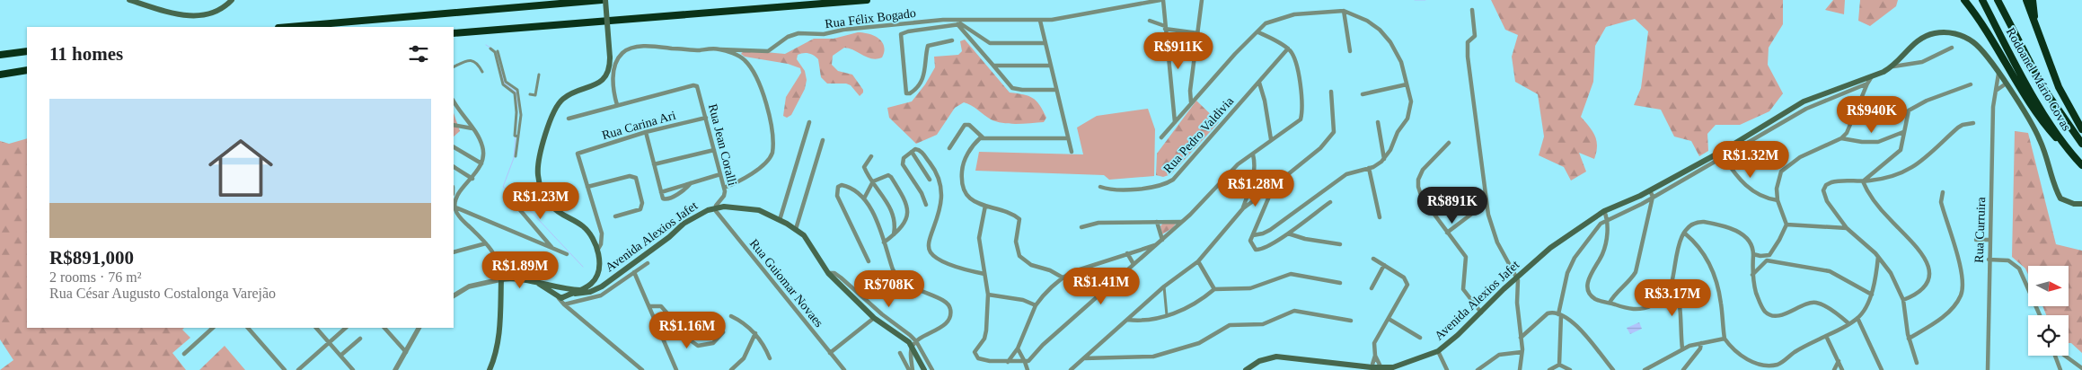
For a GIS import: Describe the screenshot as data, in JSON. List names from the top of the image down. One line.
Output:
{"streets":{"highway":["Rodoanel Mário Covas"],"main road":["Avenida Alexios Jafet"],"street":["Rua Félix Bogado","Rua Carina Ari","Rua Pedro Valdivia","Rua Jean Coralli","Rua Curruira","Rua Guiomar Novaes"]},"crossings":[["Rua Carina Ari","Rua Jean Coralli"],["Rua Jean Coralli","Avenida Alexios Jafet"],["Rua Jean Coralli","Rua Guiomar Novaes"],["Rua Curruira","Avenida Alexios Jafet"],["Avenida Alexios Jafet","Rua Guiomar Novaes"]],"north":"right","page":{"heading":"11 homes","price":["R$911K","R$940K","R$1.32M","R$1.28M","R$1.23M","R$891K","R$1.89M","R$1.41M","R$708K","R$3.17M","R$1.16M"],"list":[{"name":"R$891,000","note":"2 rooms · 76 m² · Rua César Augusto Costalonga Varejão"}]}}
